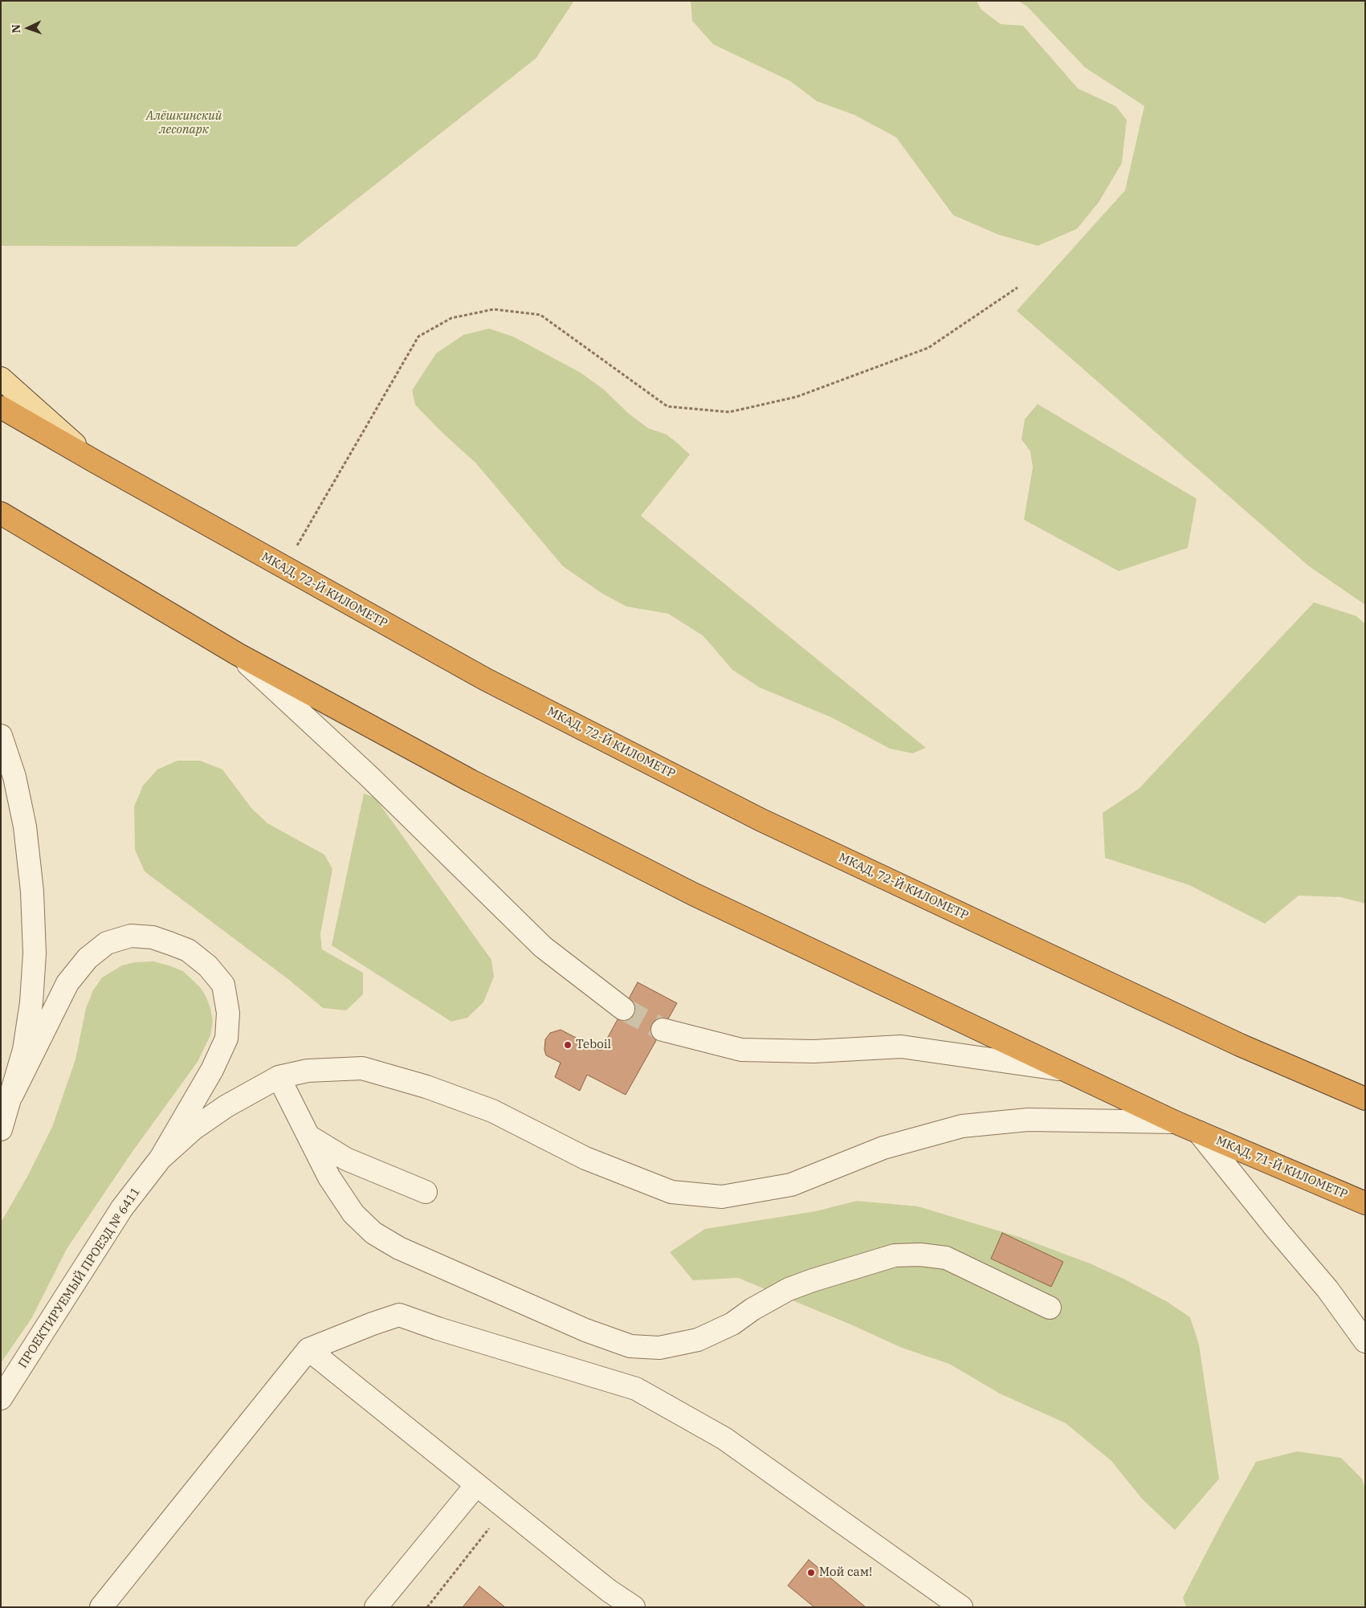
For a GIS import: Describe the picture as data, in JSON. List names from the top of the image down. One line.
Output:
{"streets":{"highway":["МКАД, 72-Й КИЛОМЕТР","МКАД, 71-Й КИЛОМЕТР"],"street":["ПРОЕКТИРУЕМЫЙ ПРОЕЗД № 6411"]},"parks":["Алёшкинский лесопарк"],"places":["Teboil","Мой сам!"],"north":"left"}
